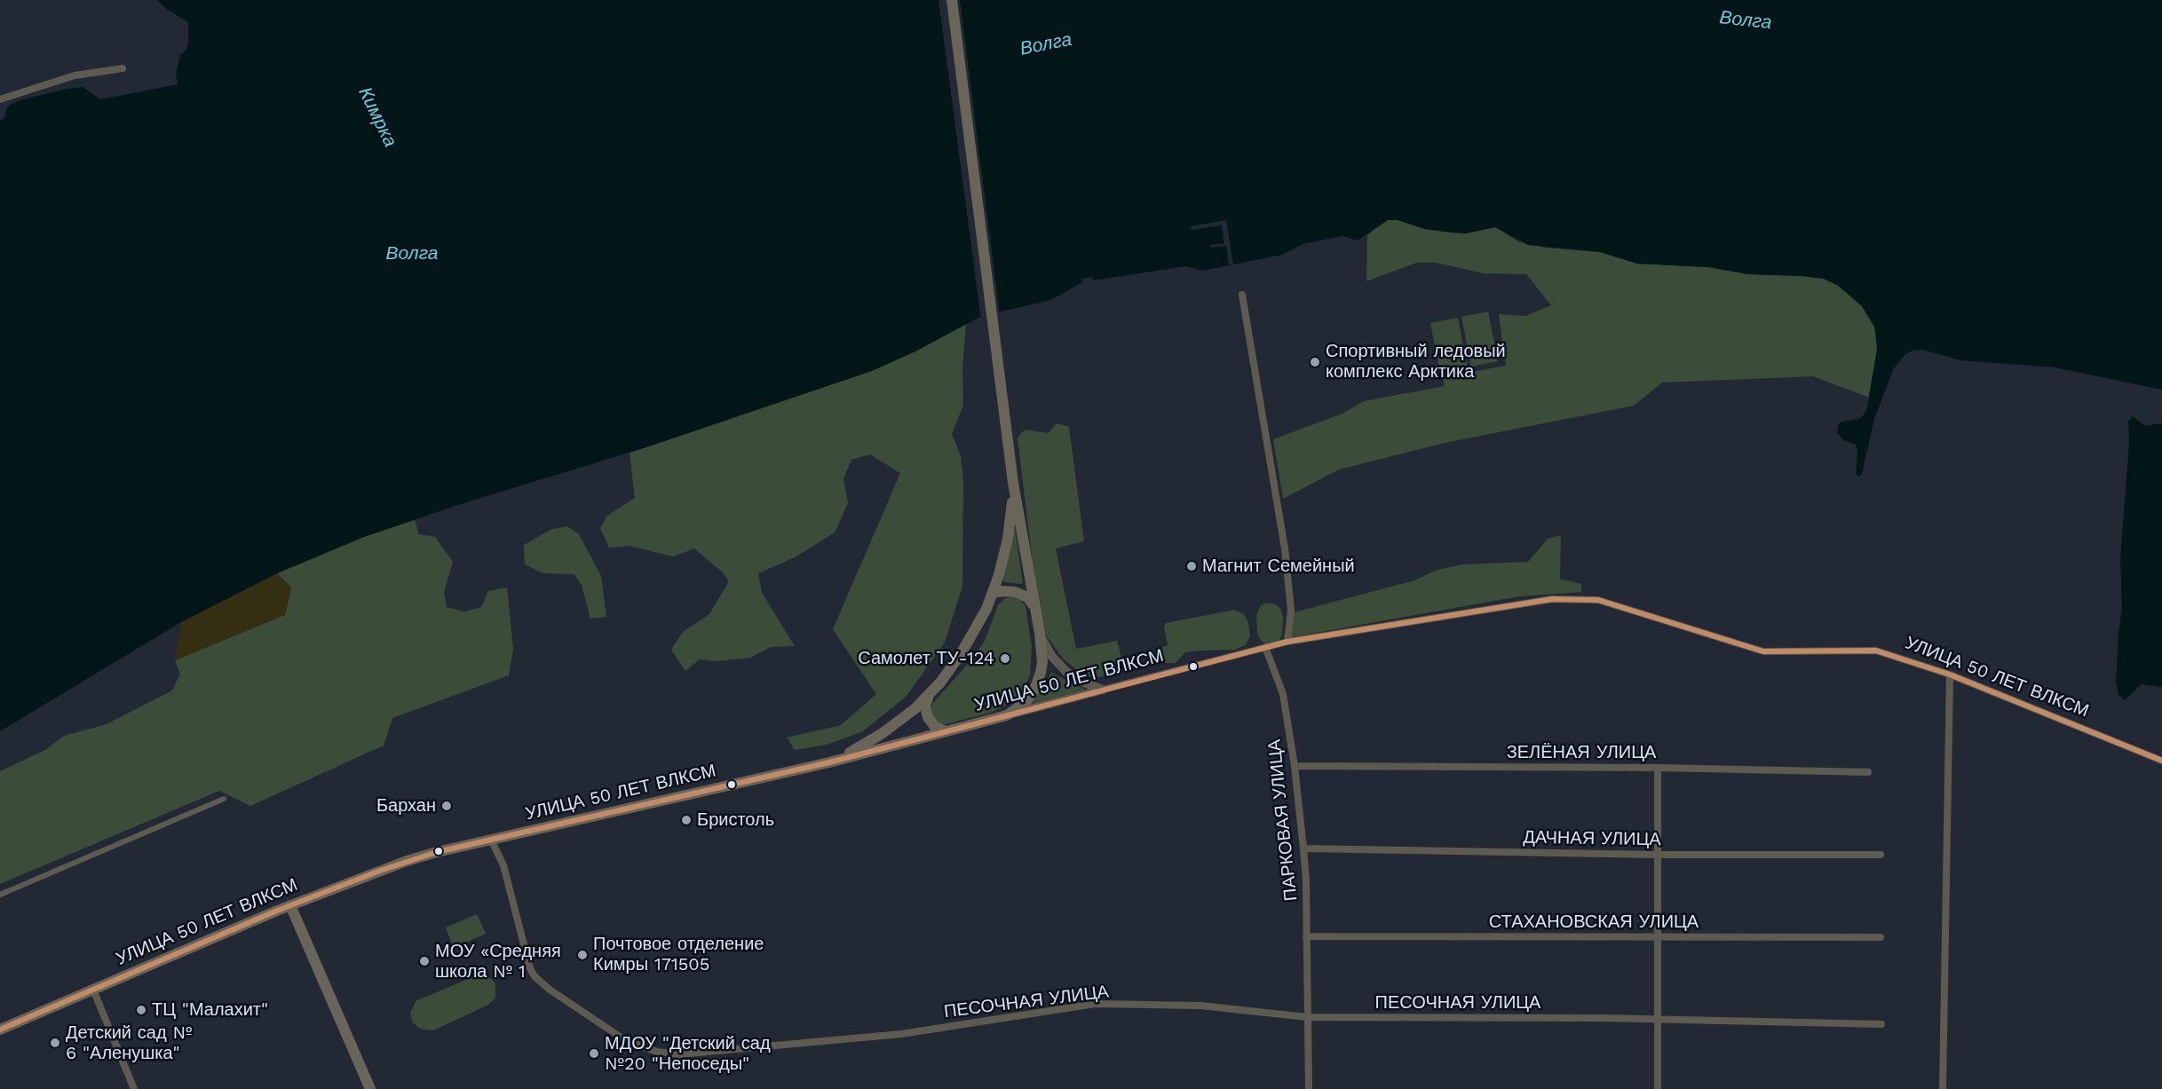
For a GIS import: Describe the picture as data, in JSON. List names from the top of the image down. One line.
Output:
{"streets":{"main road":["УЛИЦА 50 ЛЕТ ВЛКСМ"],"street":["ЗЕЛЁНАЯ УЛИЦА","ПАРКОВАЯ УЛИЦА","ДАЧНАЯ УЛИЦА","СТАХАНОВСКАЯ УЛИЦА","ПЕСОЧНАЯ УЛИЦА"]},"crossings":[["УЛИЦА 50 ЛЕТ ВЛКСМ","ПАРКОВАЯ УЛИЦА"],["УЛИЦА 50 ЛЕТ ВЛКСМ","ПЕСОЧНАЯ УЛИЦА"],["ЗЕЛЁНАЯ УЛИЦА","ПАРКОВАЯ УЛИЦА"],["ПАРКОВАЯ УЛИЦА","ДАЧНАЯ УЛИЦА"],["ПАРКОВАЯ УЛИЦА","СТАХАНОВСКАЯ УЛИЦА"],["ПАРКОВАЯ УЛИЦА","ПЕСОЧНАЯ УЛИЦА"]],"water":["Волга","Кимрка"],"places":["Спортивный ледовый комплекс Арктика","Магнит Семейный","Самолет ТУ-124","Бархан","Бристоль","Почтовое отделение Кимры 171505","МОУ «Средняя школа № 1","ТЦ \"Малахит\"","Детский сад № 6 \"Аленушка\"","МДОУ \"Детский сад №20 \"Непоседы\""]}
